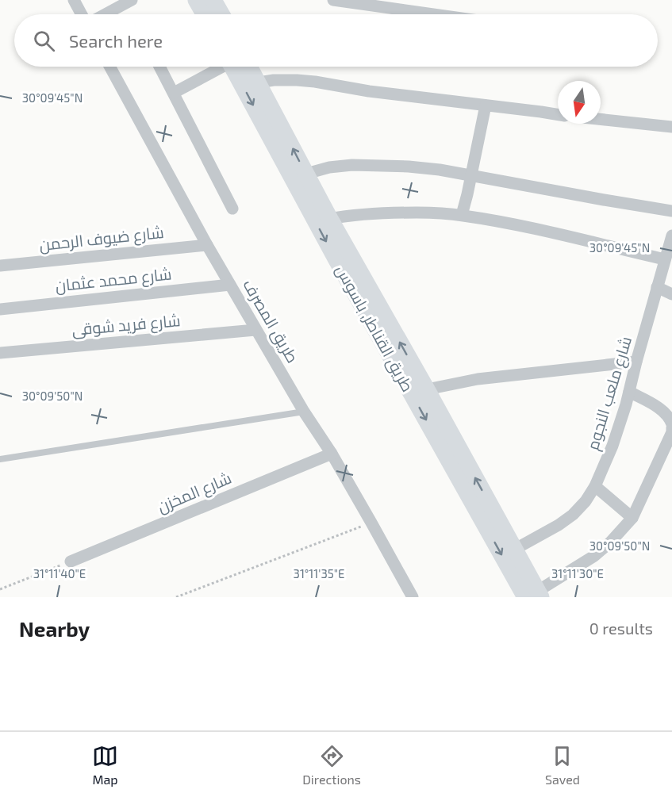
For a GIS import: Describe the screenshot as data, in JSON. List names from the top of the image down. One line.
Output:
{"streets":{"main road":["طريق القناطر, باسوس"],"street":["شارع ضيوف الرحمن","شارع محمد عثمان","طريق المصرف","شارع فريد شوقى","شارع ملعب النجوم","شارع المخزن"]},"crossings":[["شارع ضيوف الرحمن","طريق المصرف"],["شارع محمد عثمان","طريق المصرف"],["طريق المصرف","شارع فريد شوقى"],["طريق المصرف","شارع المخزن"],["طريق القناطر, باسوس","شارع ملعب النجوم"]],"north":"bottom","page":{"search":"Search here","heading":["Nearby","0 results"],"nav":["Map","Directions","Saved"]},"coordinates":["30°09'45\"N","30°09'50\"N","31°11'40\"E","31°11'35\"E","31°11'30\"E"]}
